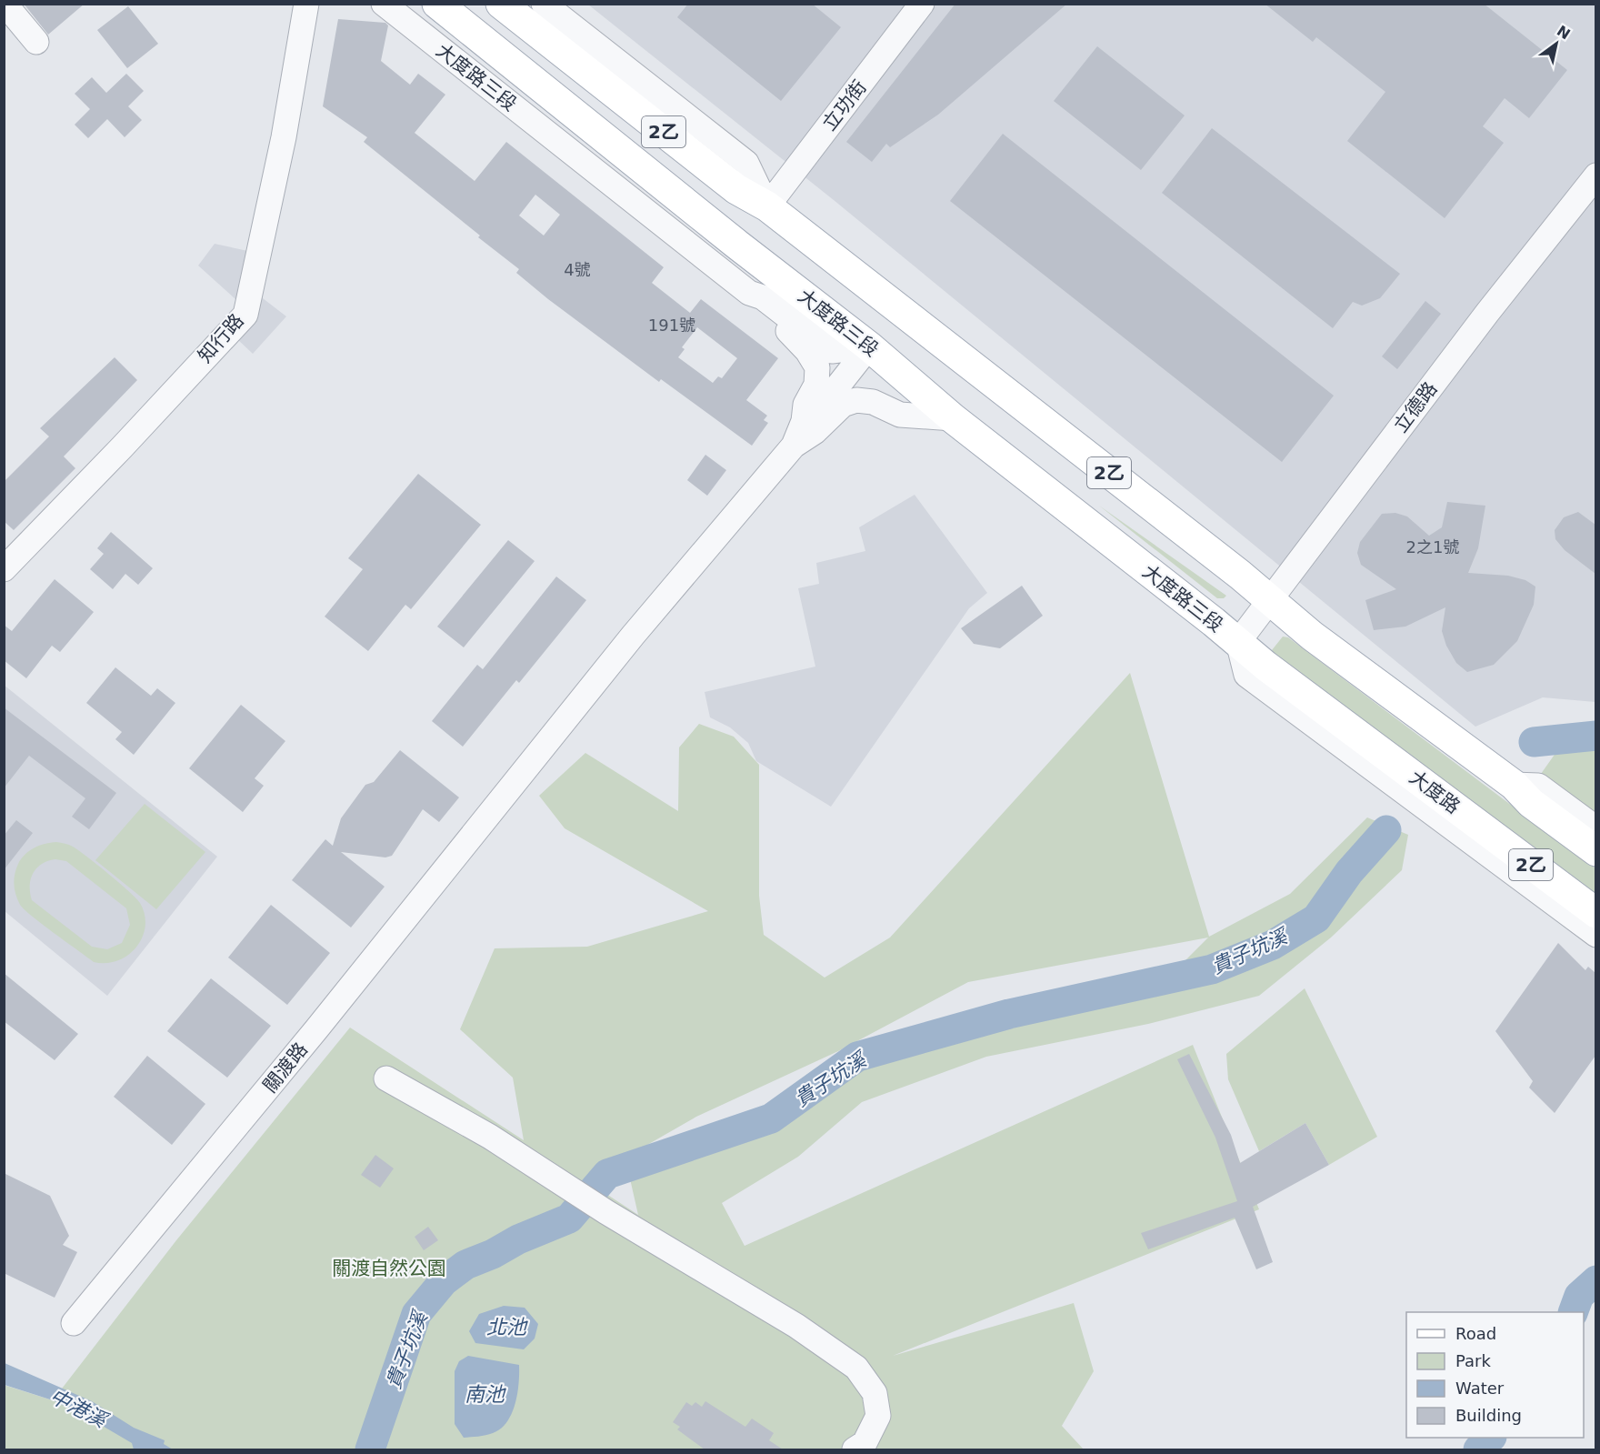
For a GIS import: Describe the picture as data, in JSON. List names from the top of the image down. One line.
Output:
{"streets":{"main road":["大度路三段","2乙","大度路"],"street":["立功街","知行路","立德路","關渡路"]},"crossings":[["大度路三段","立德路"],["大度路三段","大度路"],["立功街","2乙"],["2乙","立德路"],["2乙","大度路"]],"water":["貴子坑溪","北池","南池","中港溪"],"parks":["關渡自然公園"],"house_numbers":["4號","191號","2之1號"],"legend":["Road","Park","Water","Building"],"north":"top right"}
